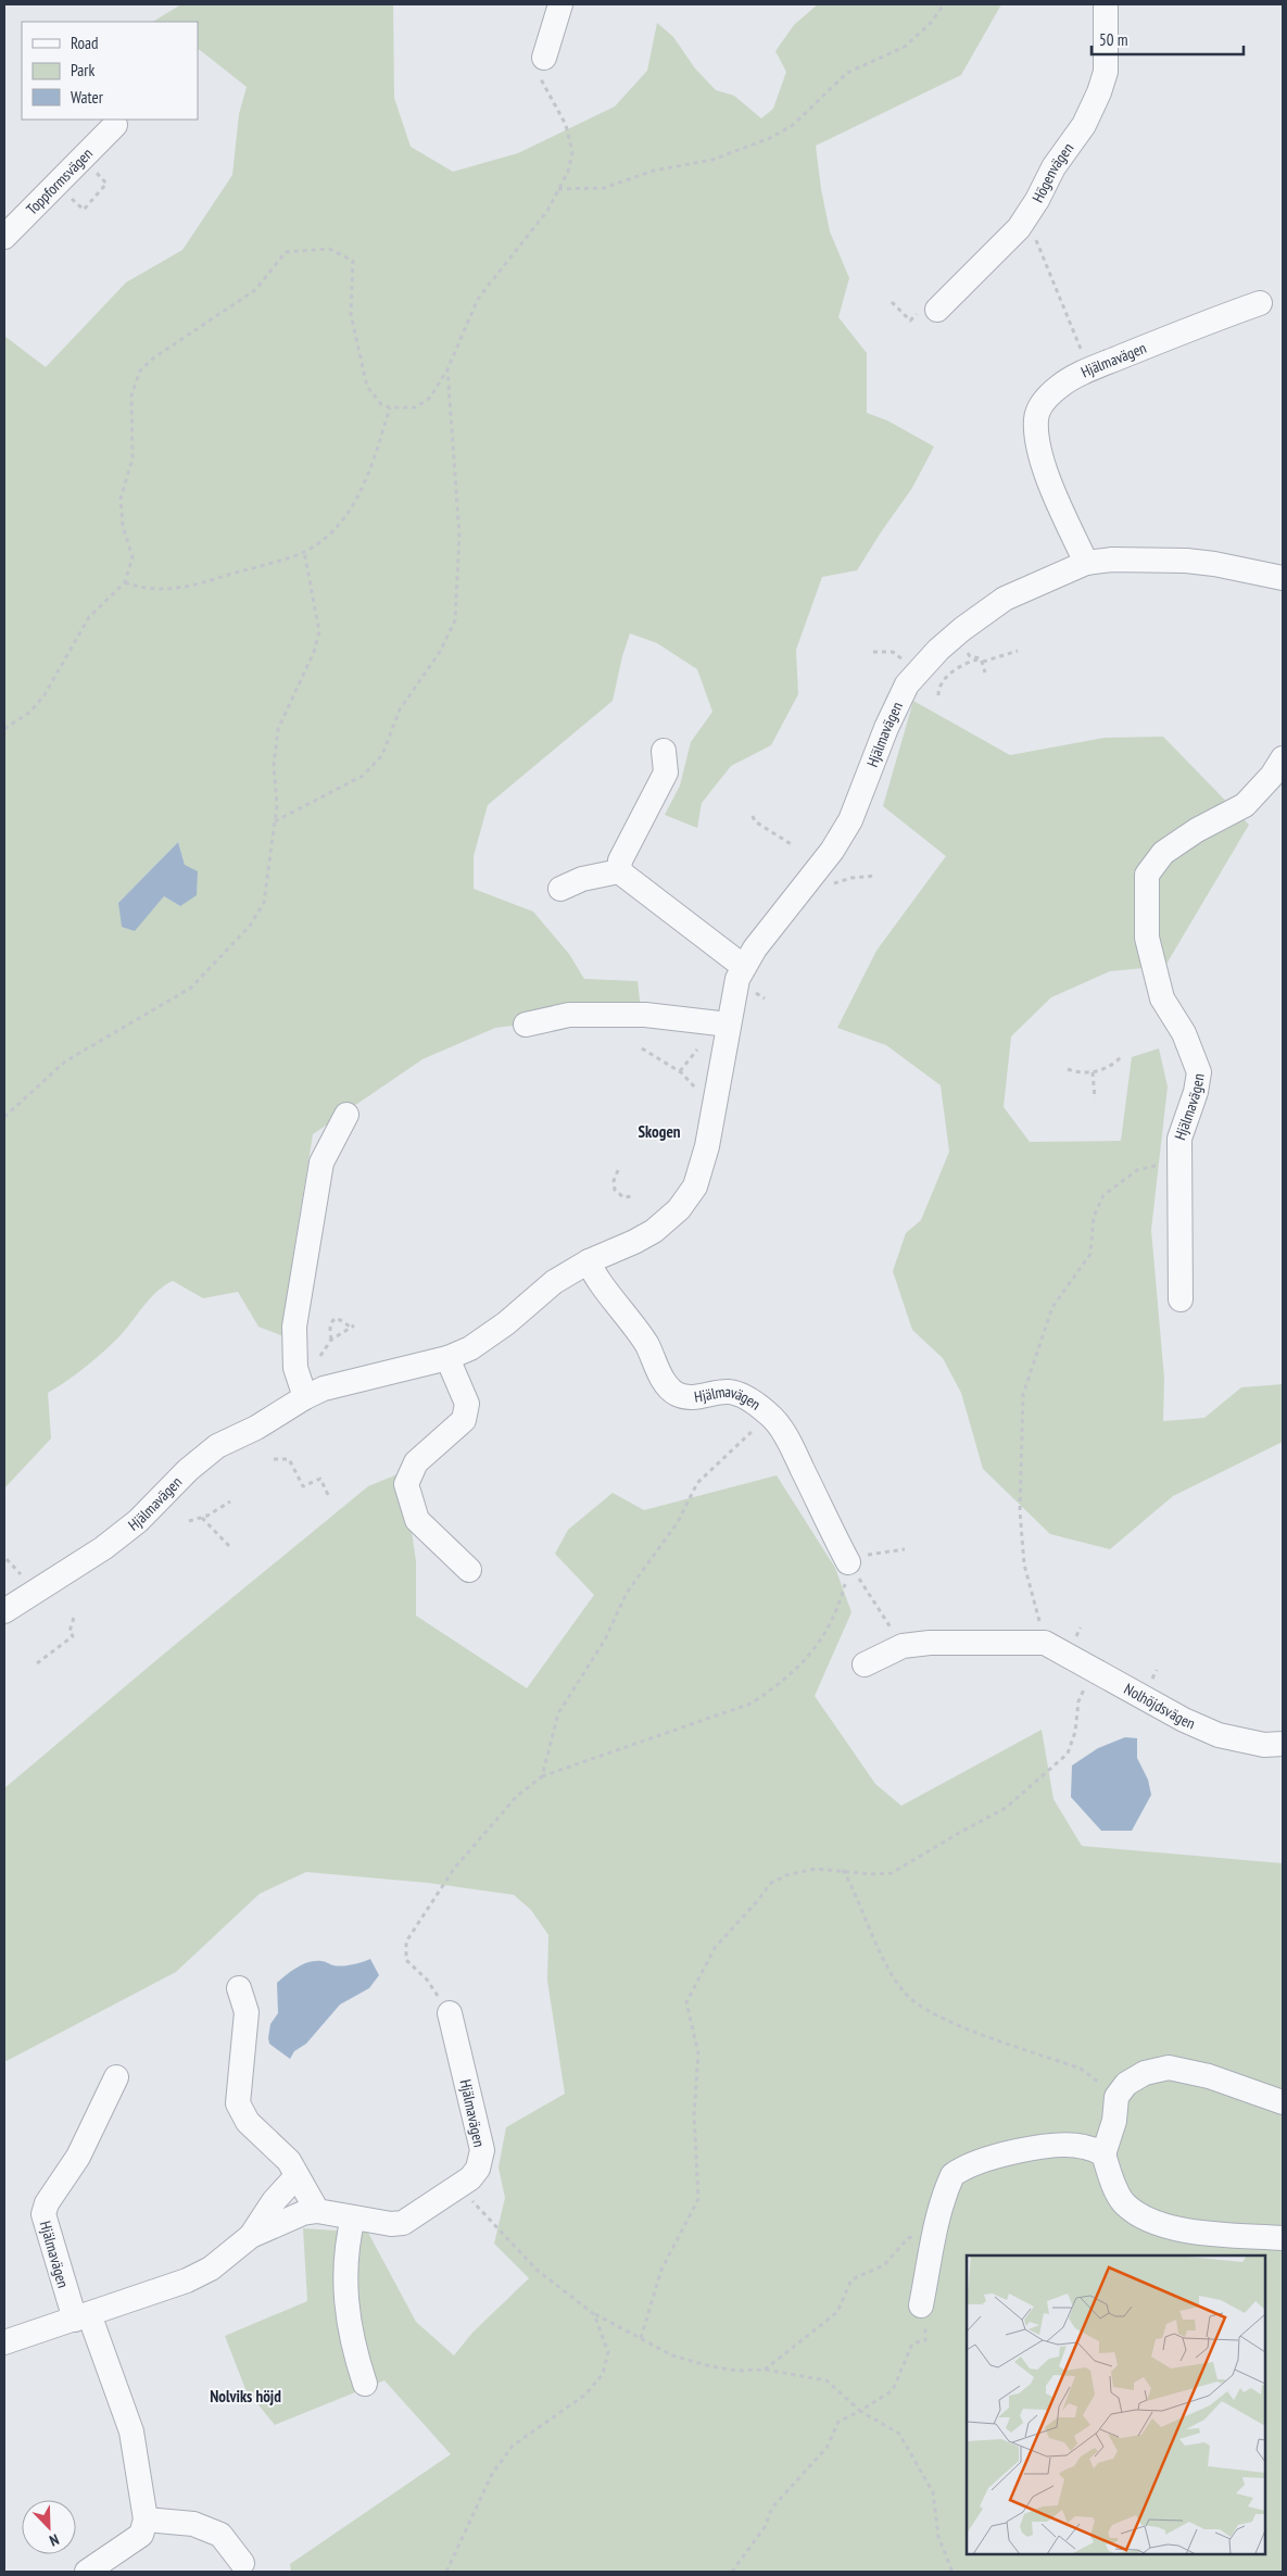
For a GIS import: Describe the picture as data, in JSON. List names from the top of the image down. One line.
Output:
{"streets":{"street":["Högenvägen","Toppformsvägen","Hjälmavägen","Nolhöjdsvägen"]},"districts":["Skogen","Nolviks höjd"],"legend":["Road","Park","Water"],"scale_bar":"50 m","north":"bottom right"}
